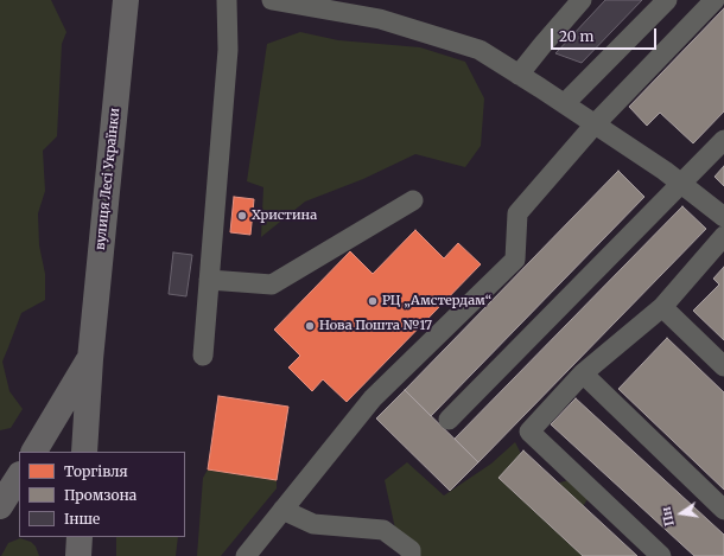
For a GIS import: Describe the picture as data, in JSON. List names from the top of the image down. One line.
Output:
{"streets":{"main road":["вулиця Лесі Українки"]},"places":["Христина","РЦ „Амстердам“","Нова Пошта №17"],"legend":["Торгівля","Промзона","Інше"],"scale_bar":"20 m","north":"left"}
